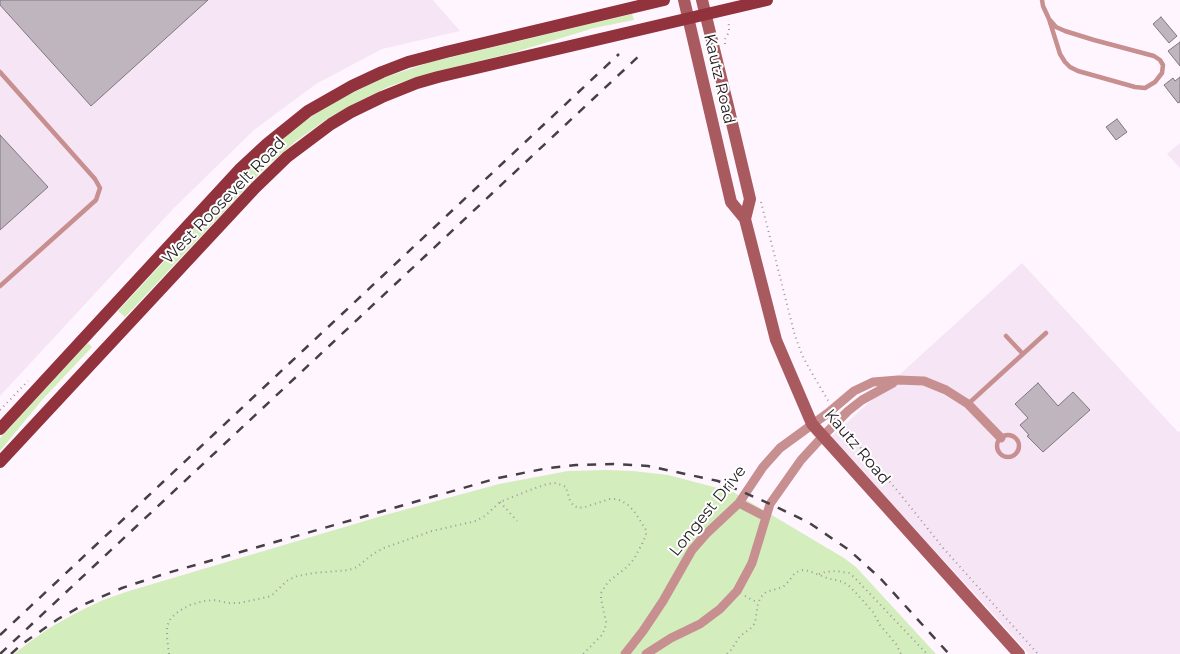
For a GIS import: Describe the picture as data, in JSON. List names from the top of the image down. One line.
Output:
{"streets":{"main road":["West Roosevelt Road"],"street":["Kautz Road","Longest Drive"]},"crossings":[["Kautz Road","West Roosevelt Road"],["Kautz Road","Longest Drive"]]}
